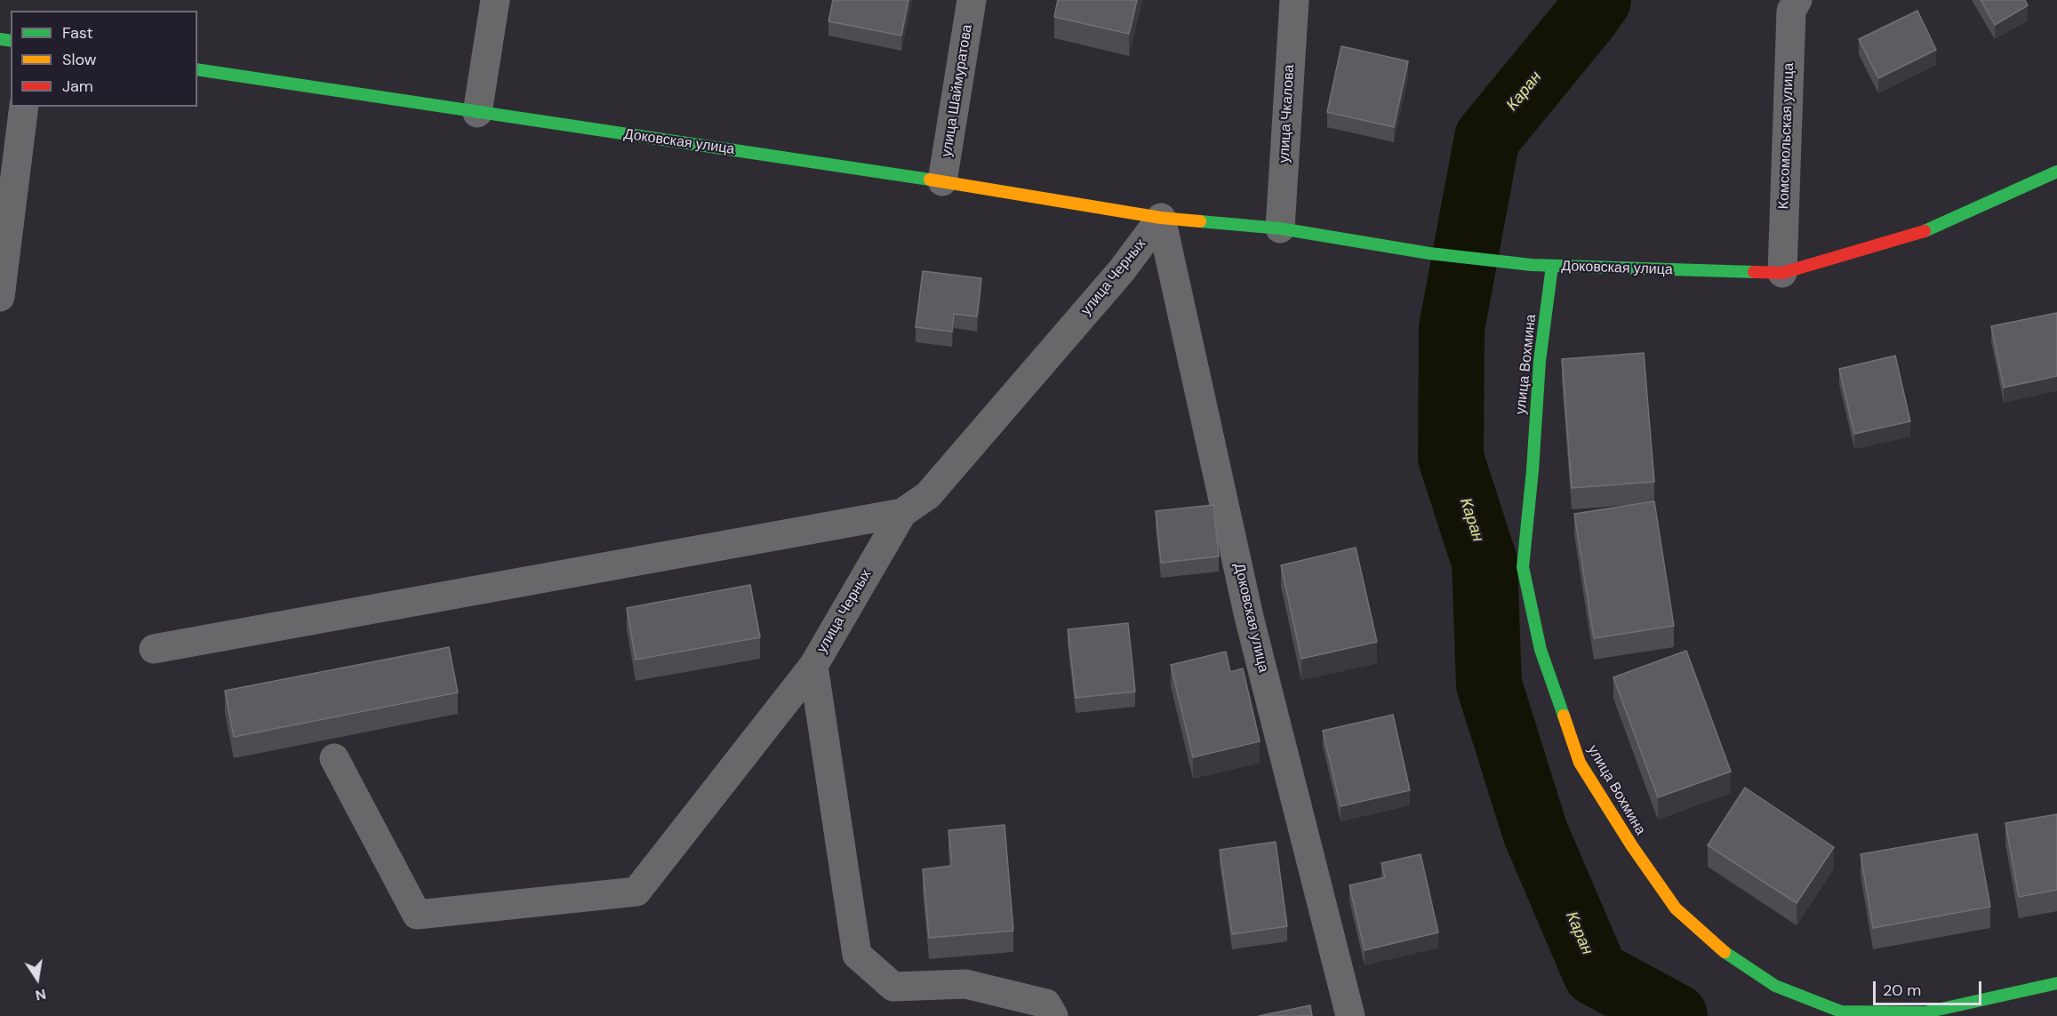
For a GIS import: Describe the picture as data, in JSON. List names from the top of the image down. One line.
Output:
{"streets":{"main road":["Доковская улица","улица Вохмина"],"street":["улица Шаймуратова","улица Чкалова","Комсомольская улица","улица Черных"]},"crossings":[["улица Шаймуратова","Доковская улица"],["улица Чкалова","Доковская улица"],["Комсомольская улица","Доковская улица"],["Доковская улица","улица Черных"],["Доковская улица","улица Вохмина"]],"water":["Каран"],"legend":["Fast","Slow","Jam"],"scale_bar":"20 m","north":"bottom"}
